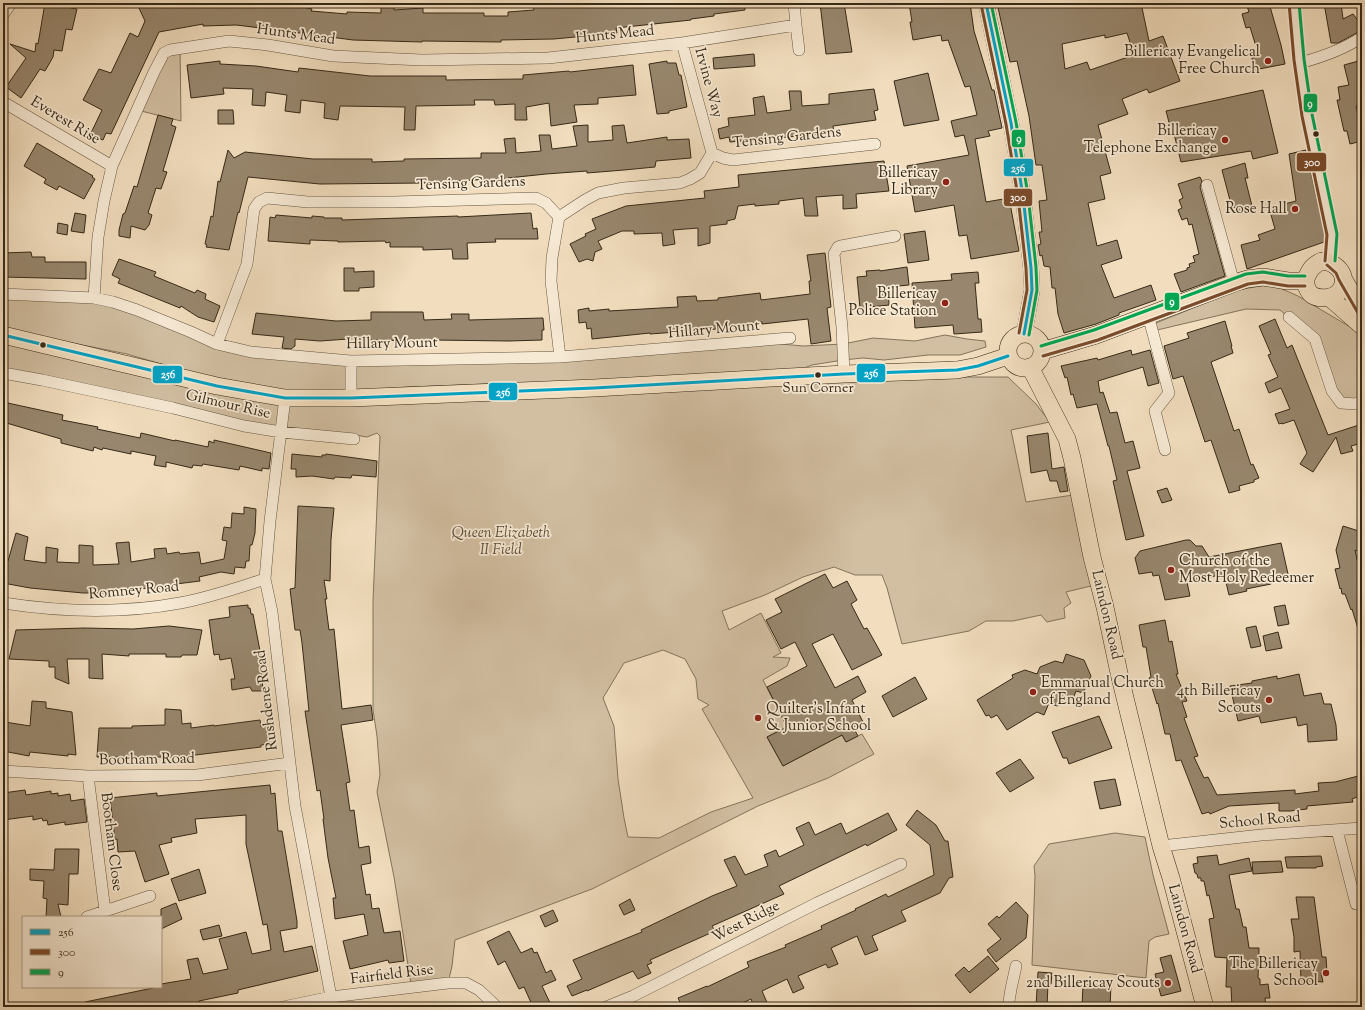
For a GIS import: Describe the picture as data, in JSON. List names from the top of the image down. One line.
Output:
{"streets":{"main road":["Laindon Road"],"street":["Hunts Mead","Irvine Way","Everest Rise","Tensing Gardens","Hillary Mount","Gilmour Rise","Romney Road","Rushdene Road","Bootham Road","School Road","Bootham Close","West Ridge","Fairfield Rise"]},"crossings":[["Hunts Mead","Irvine Way"],["Hunts Mead","Everest Rise"],["Hunts Mead","Hillary Mount"],["Irvine Way","Tensing Gardens"],["Tensing Gardens","Hillary Mount"],["Gilmour Rise","Rushdene Road"],["Romney Road","Rushdene Road"],["Laindon Road","School Road"],["Rushdene Road","Bootham Road"],["Rushdene Road","Fairfield Rise"],["Bootham Road","Bootham Close"]],"parks":["Queen Elizabeth II Field"],"places":["Billericay Evangelical Free Church","Billericay Telephone Exchange","Billericay Library","Rose Hall","Billericay Police Station","Sun Corner","Church of the Most Holy Redeemer","Emmanual Church of England","4th Billericay Scouts","Quilter's Infant & Junior School","The Billericay School","2nd Billericay Scouts"],"lines":["transit line 256","transit line 300","transit line 9"],"legend":["256","300","9"]}
